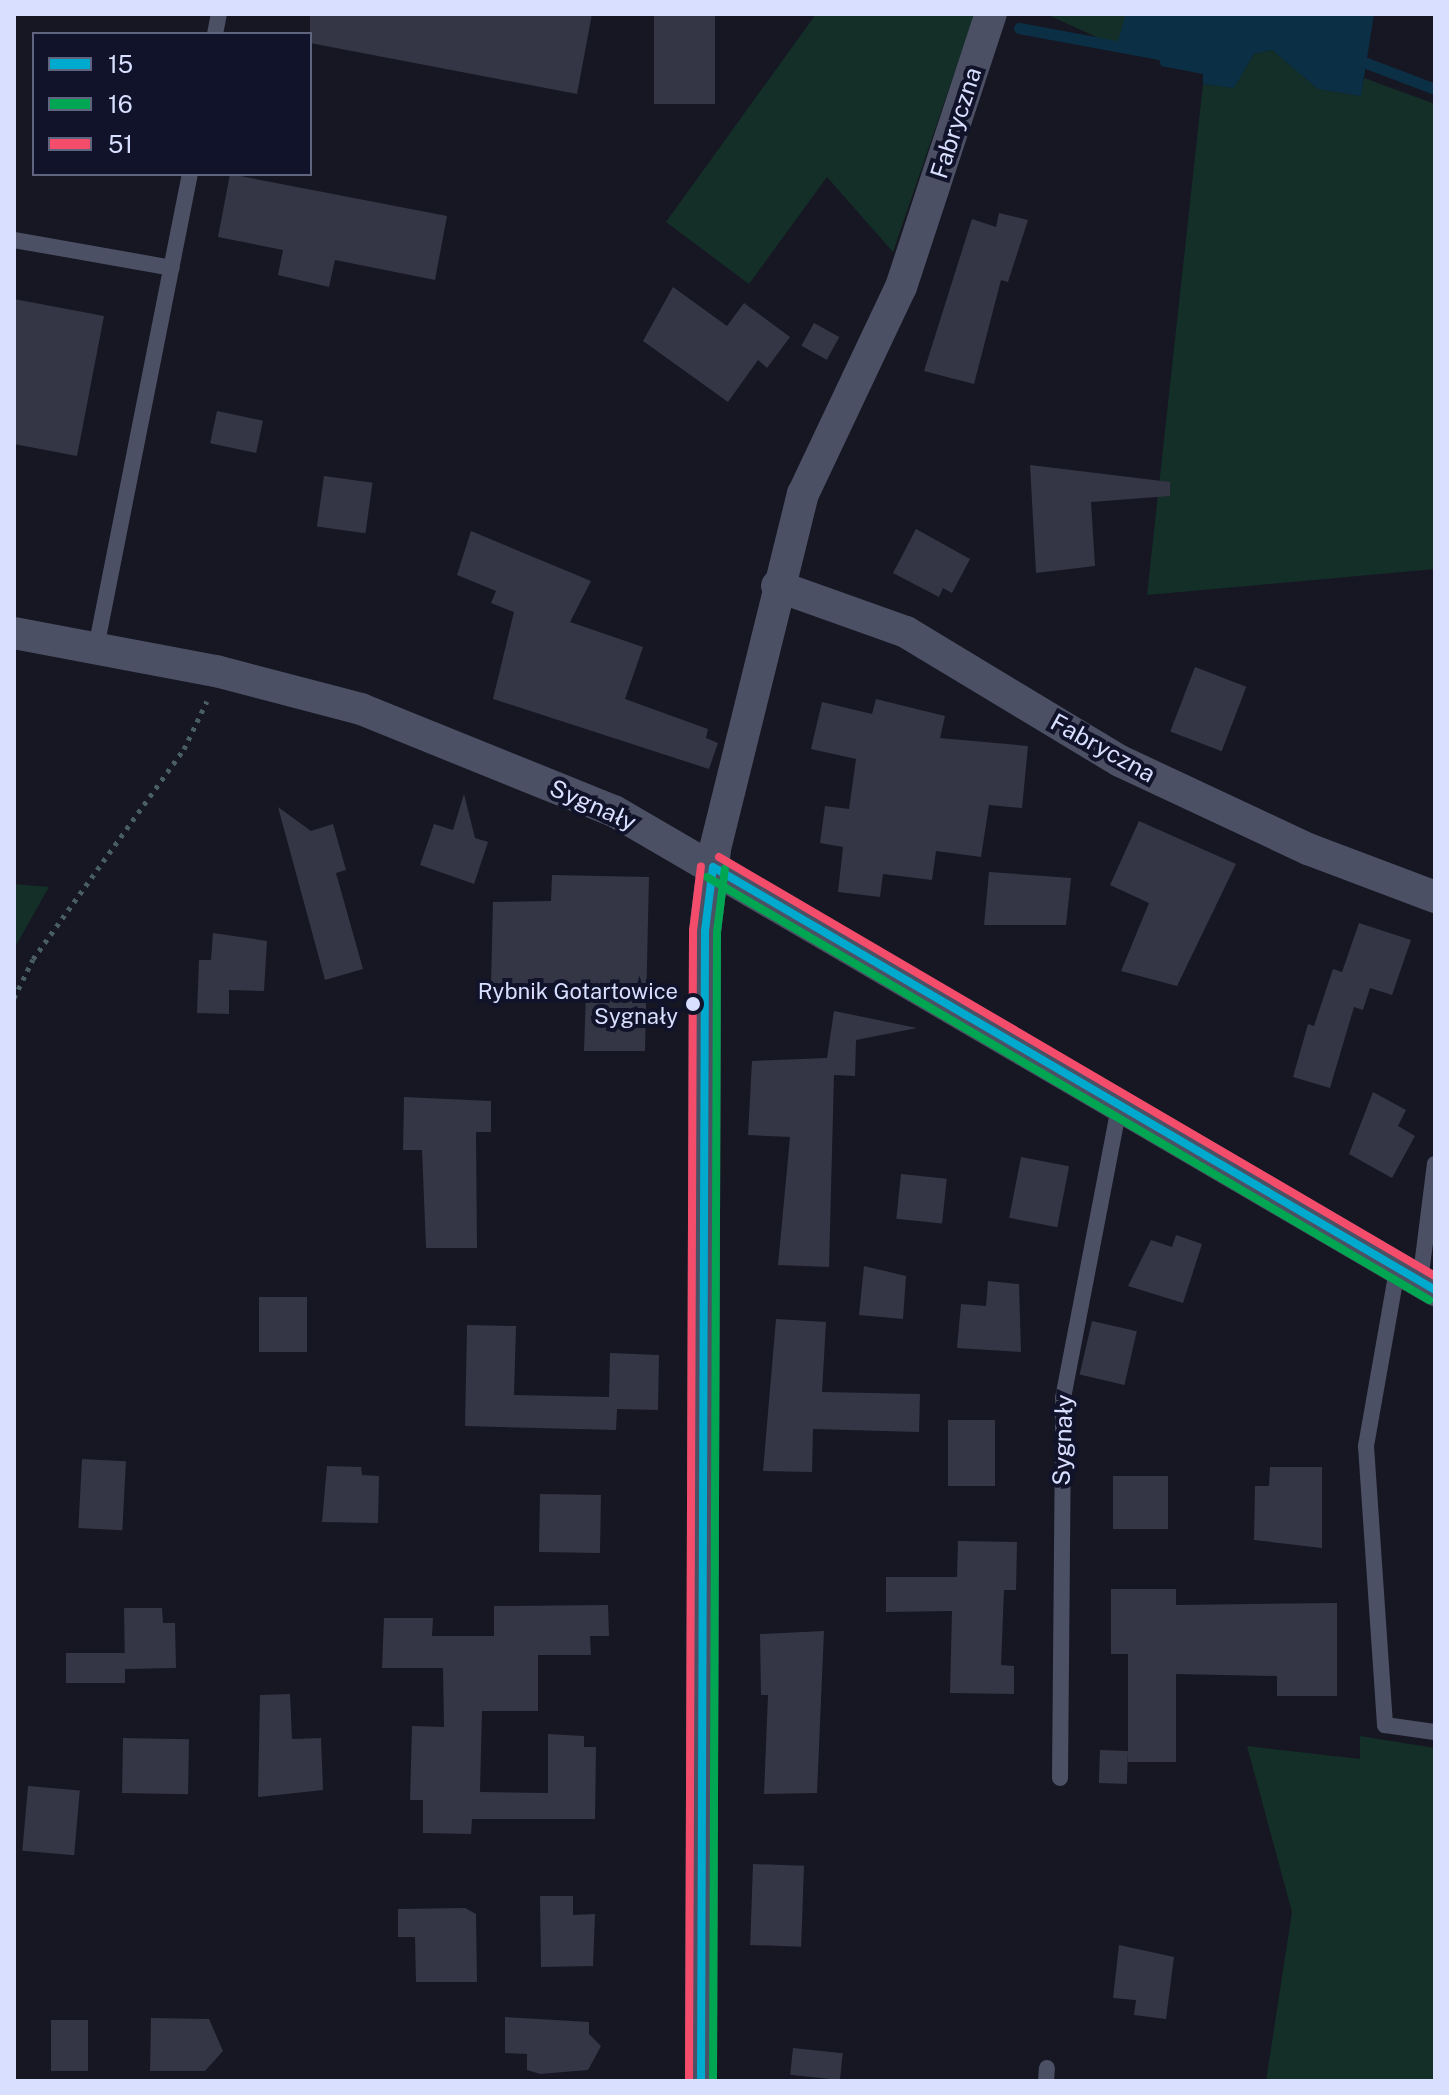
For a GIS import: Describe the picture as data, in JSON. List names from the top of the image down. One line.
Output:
{"streets":{"street":["Fabryczna","Sygnały"]},"crossings":[["Fabryczna","Sygnały"]],"places":["Rybnik Gotartowice Sygnały"],"lines":["transit line 51","transit line 15","transit line 16"],"legend":["15","16","51"]}
